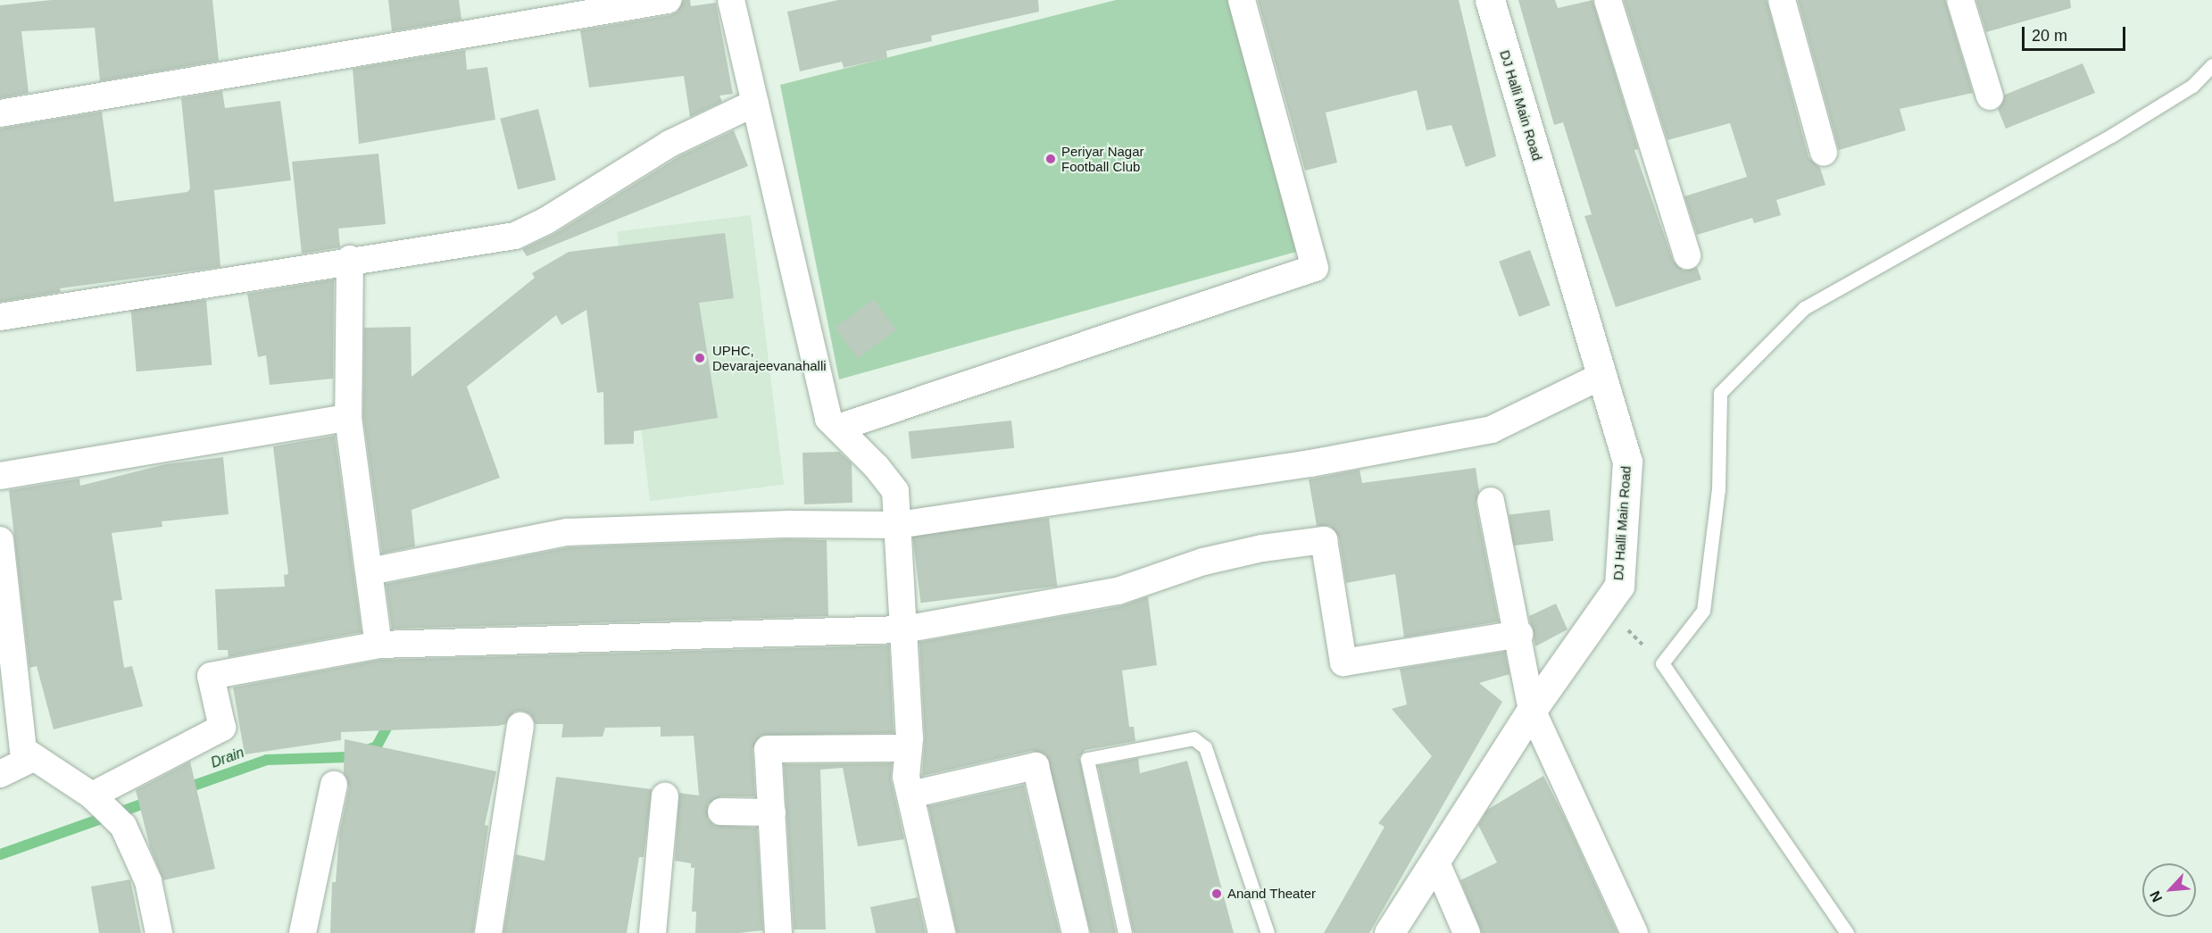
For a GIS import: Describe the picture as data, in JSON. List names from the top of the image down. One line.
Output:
{"streets":{"street":["DJ Halli Main Road"]},"water":["Drain"],"places":["Periyar Nagar Football Club","UPHC, Devarajeevanahalli","Anand Theater"],"scale_bar":"20 m","north":"bottom left"}
